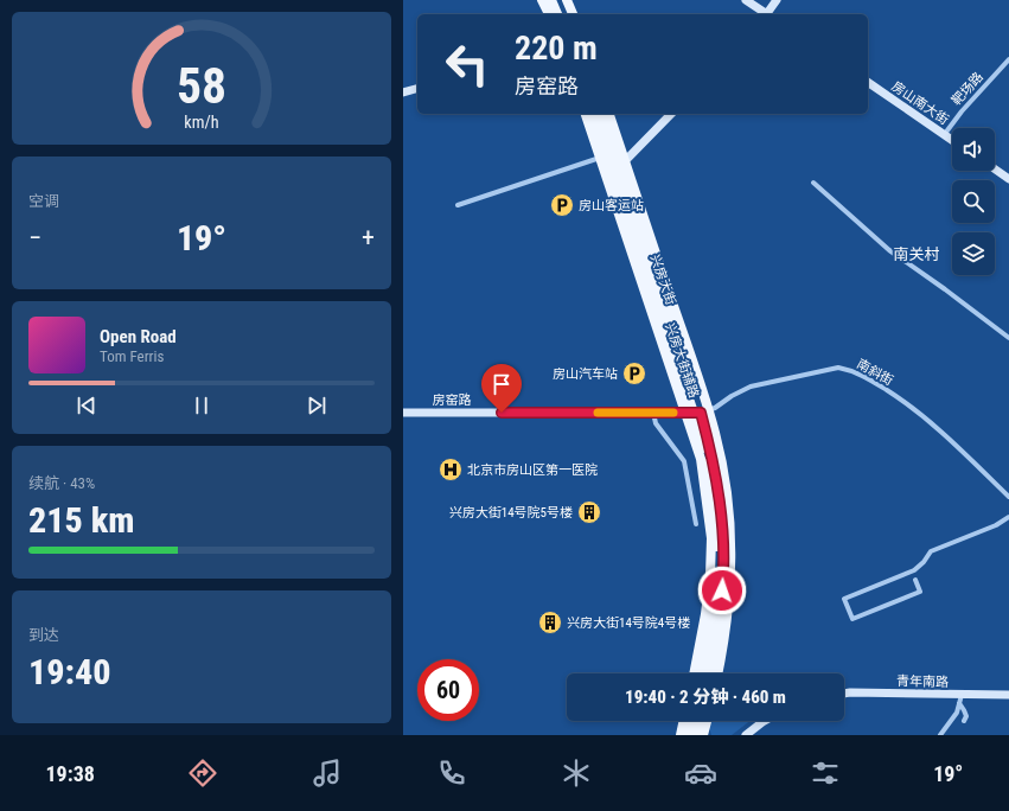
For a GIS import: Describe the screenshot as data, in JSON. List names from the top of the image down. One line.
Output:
{"streets":{"main road":["房山南大街","兴房大街","兴房大街辅路","房窑路","青年南路"],"street":["靶场路","南斜街"]},"crossings":[["靶场路","房山南大街"],["兴房大街","兴房大街辅路"],["兴房大街","南斜街"],["兴房大街","房窑路"],["兴房大街辅路","南斜街"],["兴房大街辅路","房窑路"],["南斜街","房窑路"]],"districts":["南关村"],"places":{"parking":["房山客运站","房山汽车站"],"hospital":["北京市房山区第一医院"],"building":["兴房大街14号院5号楼","兴房大街14号院4号楼"]},"page":{"turn":["220 m","房窑路"],"tile":["空调",["续航 · 43%","215 km"],["到达","19:40"]],"heat":["−","19°","+"],"song":["Open Road","Tom Ferris"],"limit":"60","trip":"19:40 · 2 分钟 · 460 m","tabs":["19:38","19°"],"gauge":["58","km/h"]}}
